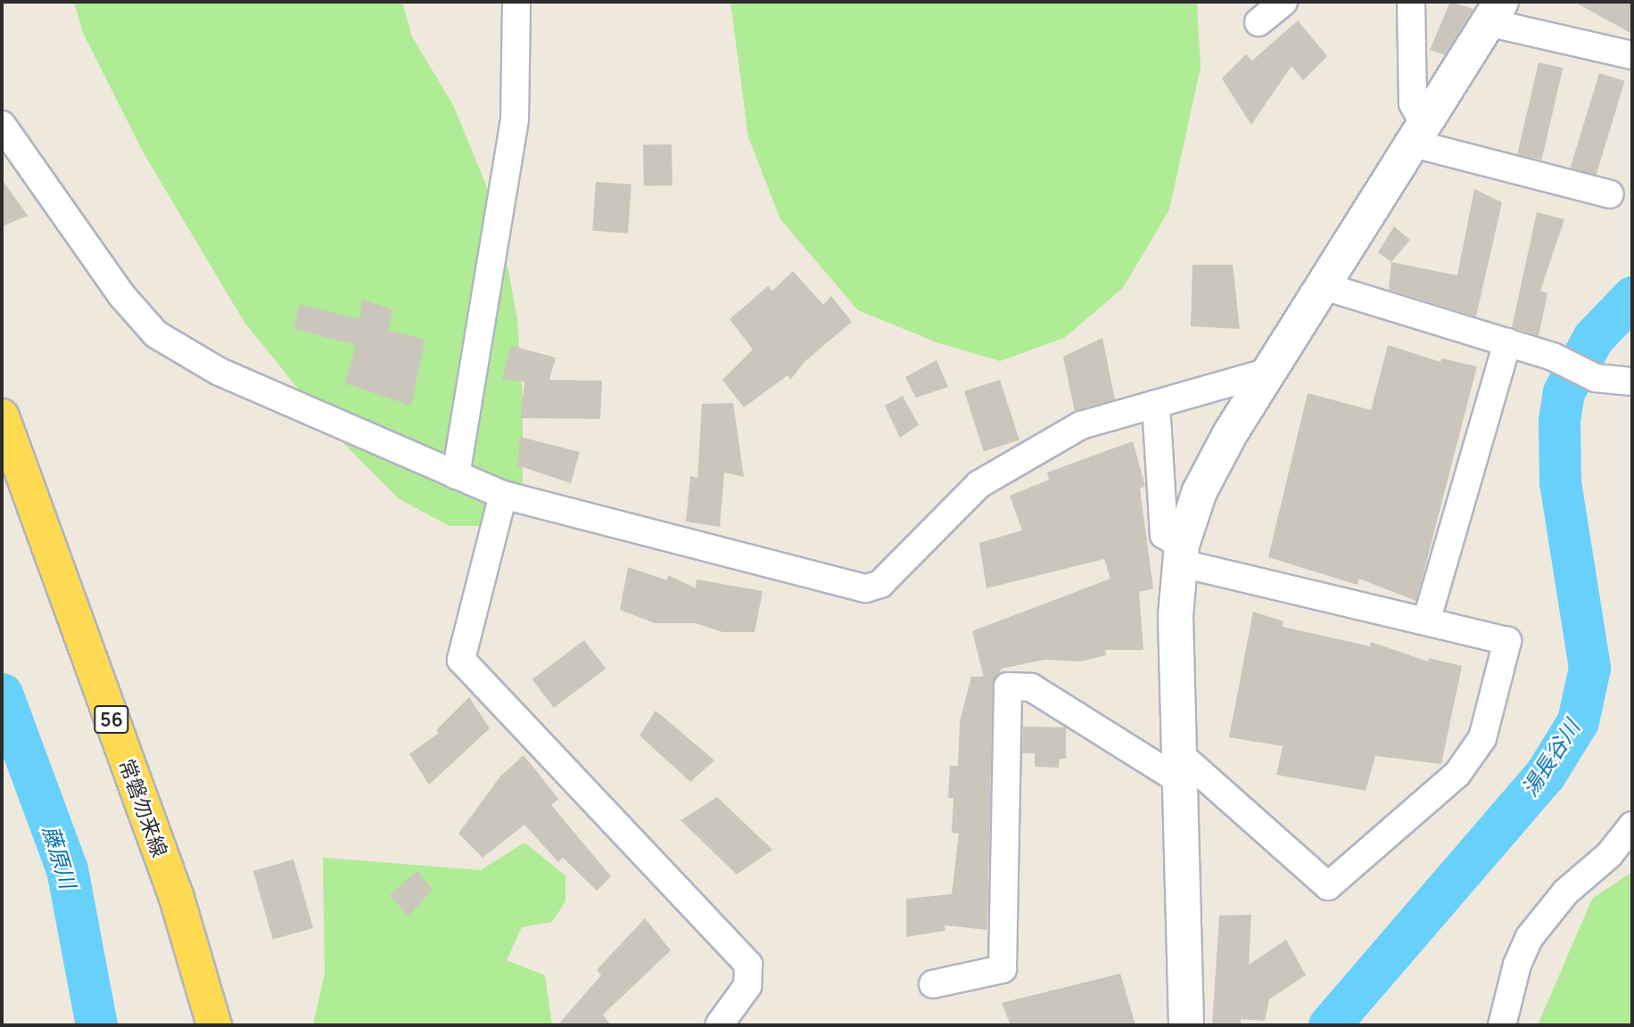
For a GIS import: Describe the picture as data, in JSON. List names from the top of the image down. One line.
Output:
{"streets":{"main road":["56","常磐勿来線"]},"water":["湯長谷川","藤原川"]}
